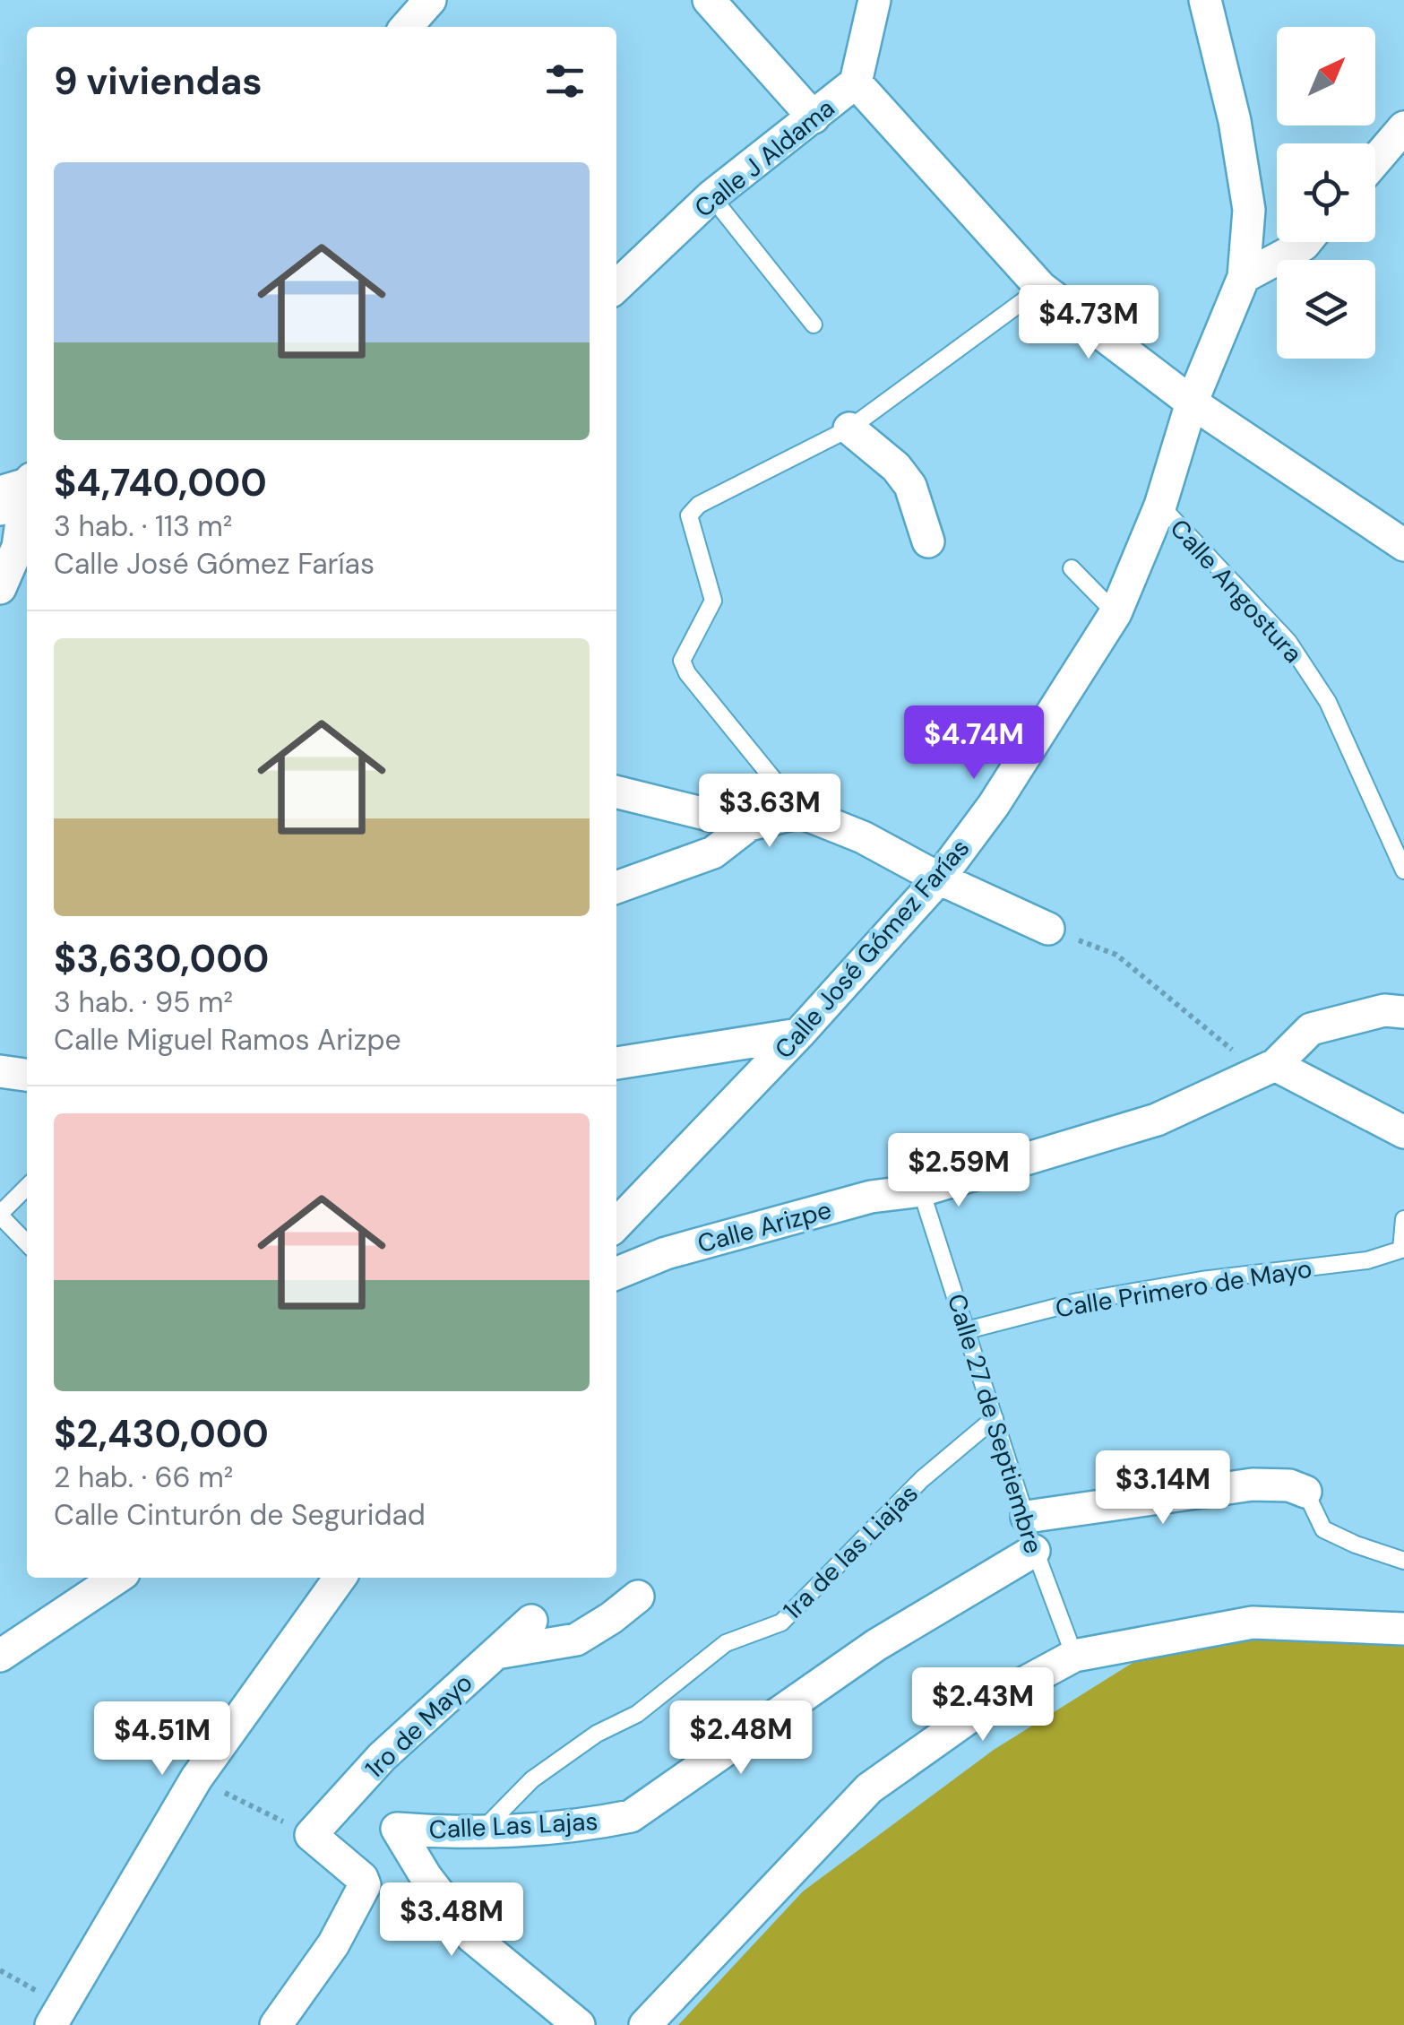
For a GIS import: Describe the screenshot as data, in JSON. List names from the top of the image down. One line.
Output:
{"streets":{"street":["Calle J Aldama","Calle José Gómez Farías","Calle Arizpe","1ro de Mayo","Calle Las Lajas"],"lane":["Calle Angostura","Calle Primero de Mayo","Calle 27 de Septiembre","1ra de las Liajas"]},"crossings":[["Calle Angostura","Calle José Gómez Farías"],["Calle Arizpe","Calle 27 de Septiembre"],["Calle Primero de Mayo","Calle 27 de Septiembre"],["Calle 27 de Septiembre","1ra de las Liajas"],["Calle 27 de Septiembre","Calle Las Lajas"],["1ra de las Liajas","Calle Las Lajas"]],"north":"top right","page":{"heading":"9 viviendas","list":[{"name":"$4,740,000","note":"3 hab. · 113 m² · Calle José Gómez Farías"},{"name":"$3,630,000","note":"3 hab. · 95 m² · Calle Miguel Ramos Arizpe"},{"name":"$2,430,000","note":"2 hab. · 66 m² · Calle Cinturón de Seguridad"}],"price":["$4.73M","$4.74M","$3.63M","$2.59M","$3.14M","$2.43M","$2.48M","$4.51M","$3.48M"]}}
